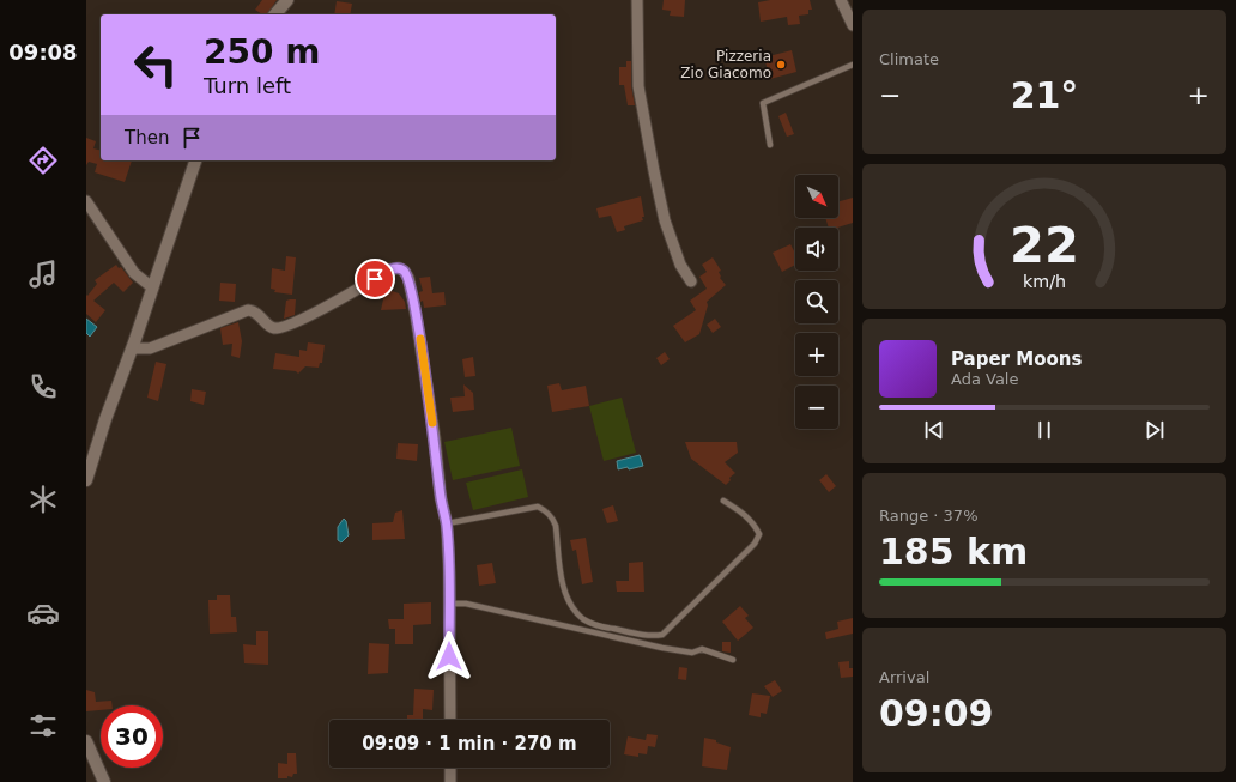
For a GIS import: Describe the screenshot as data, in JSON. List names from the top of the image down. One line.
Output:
{"places":["Pizzeria Zio Giacomo"],"north":"bottom right","page":{"tabs":"09:08","tile":["Climate",["Range · 37%","185 km"],["Arrival","09:09"]],"turn":["250 m","Turn left"],"heat":["−","21°","+"],"then":"Then","map_buttons":["+","−"],"song":["Paper Moons","Ada Vale"],"limit":"30","trip":"09:09 · 1 min · 270 m","gauge":["22","km/h"]}}
